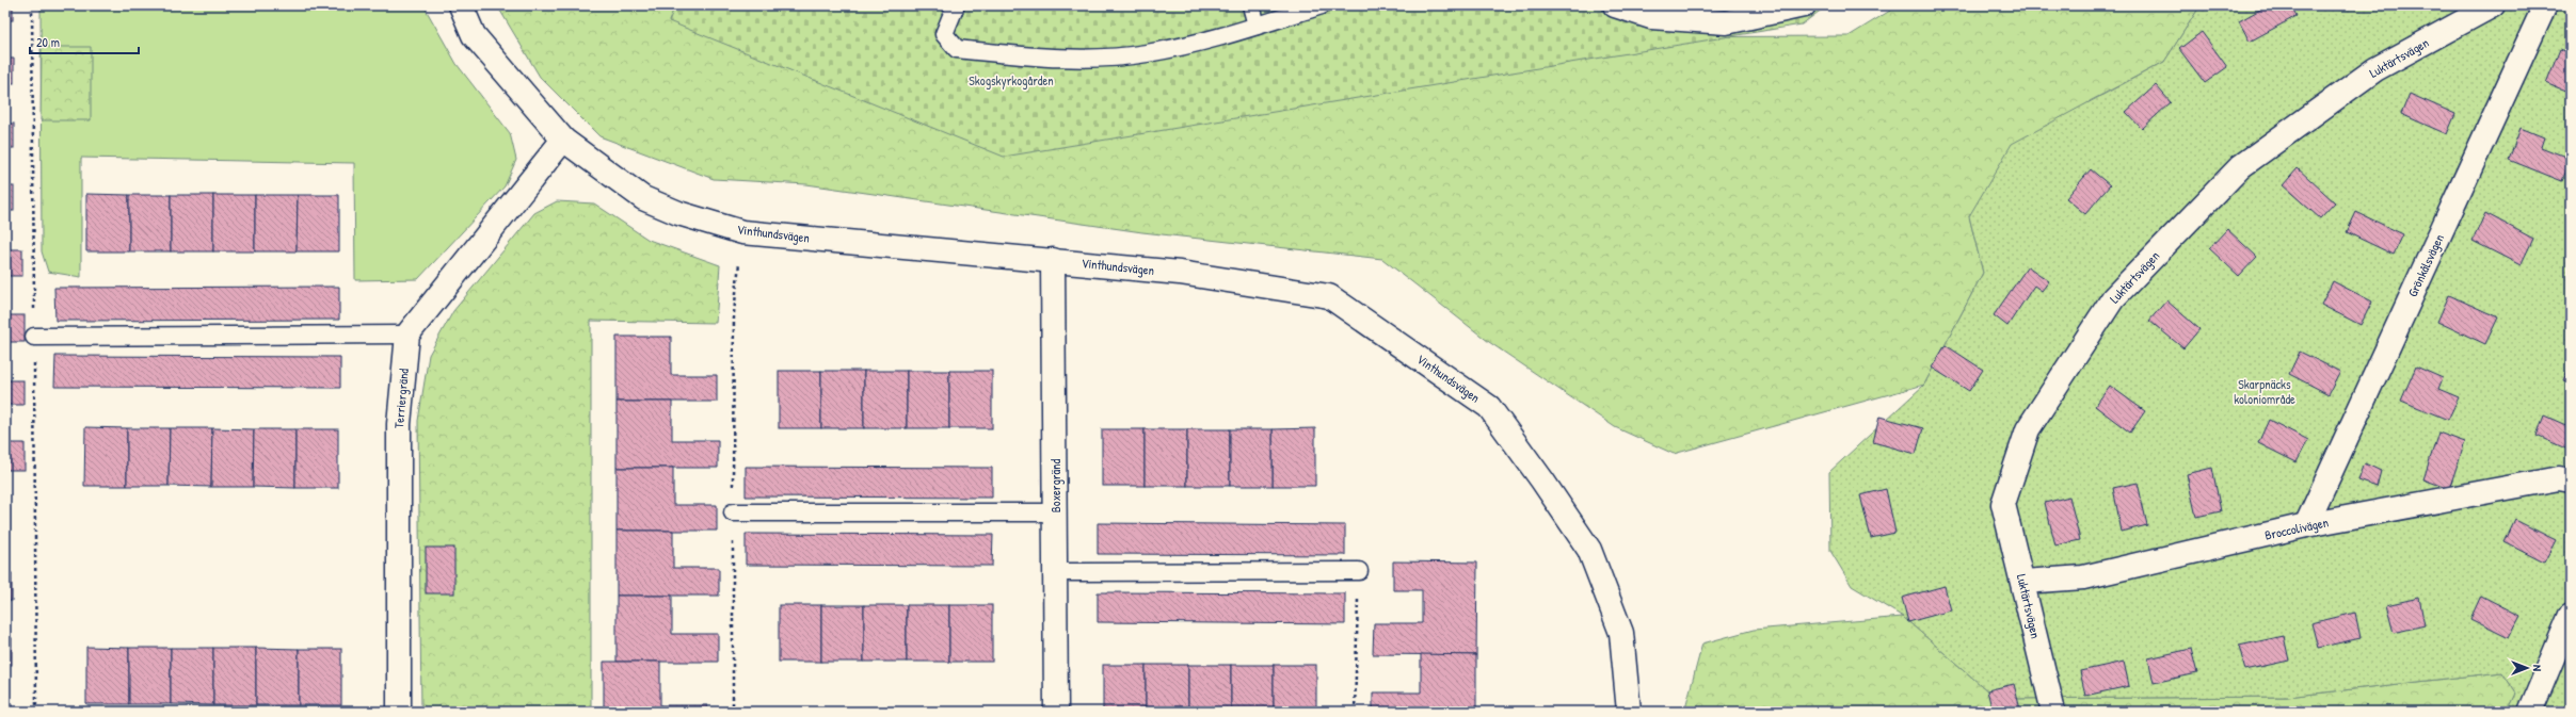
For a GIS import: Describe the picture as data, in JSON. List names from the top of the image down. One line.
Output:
{"streets":{"street":["Luktärtsvägen","Vinthundsvägen","Grönkålsvägen","Terriergränd","Boxergränd","Broccolivägen"]},"crossings":[["Luktärtsvägen","Broccolivägen"],["Vinthundsvägen","Boxergränd"],["Grönkålsvägen","Broccolivägen"]],"parks":["Skogskyrkogården","Skarpnäcks koloniområde"],"scale_bar":"20 m","north":"right"}
